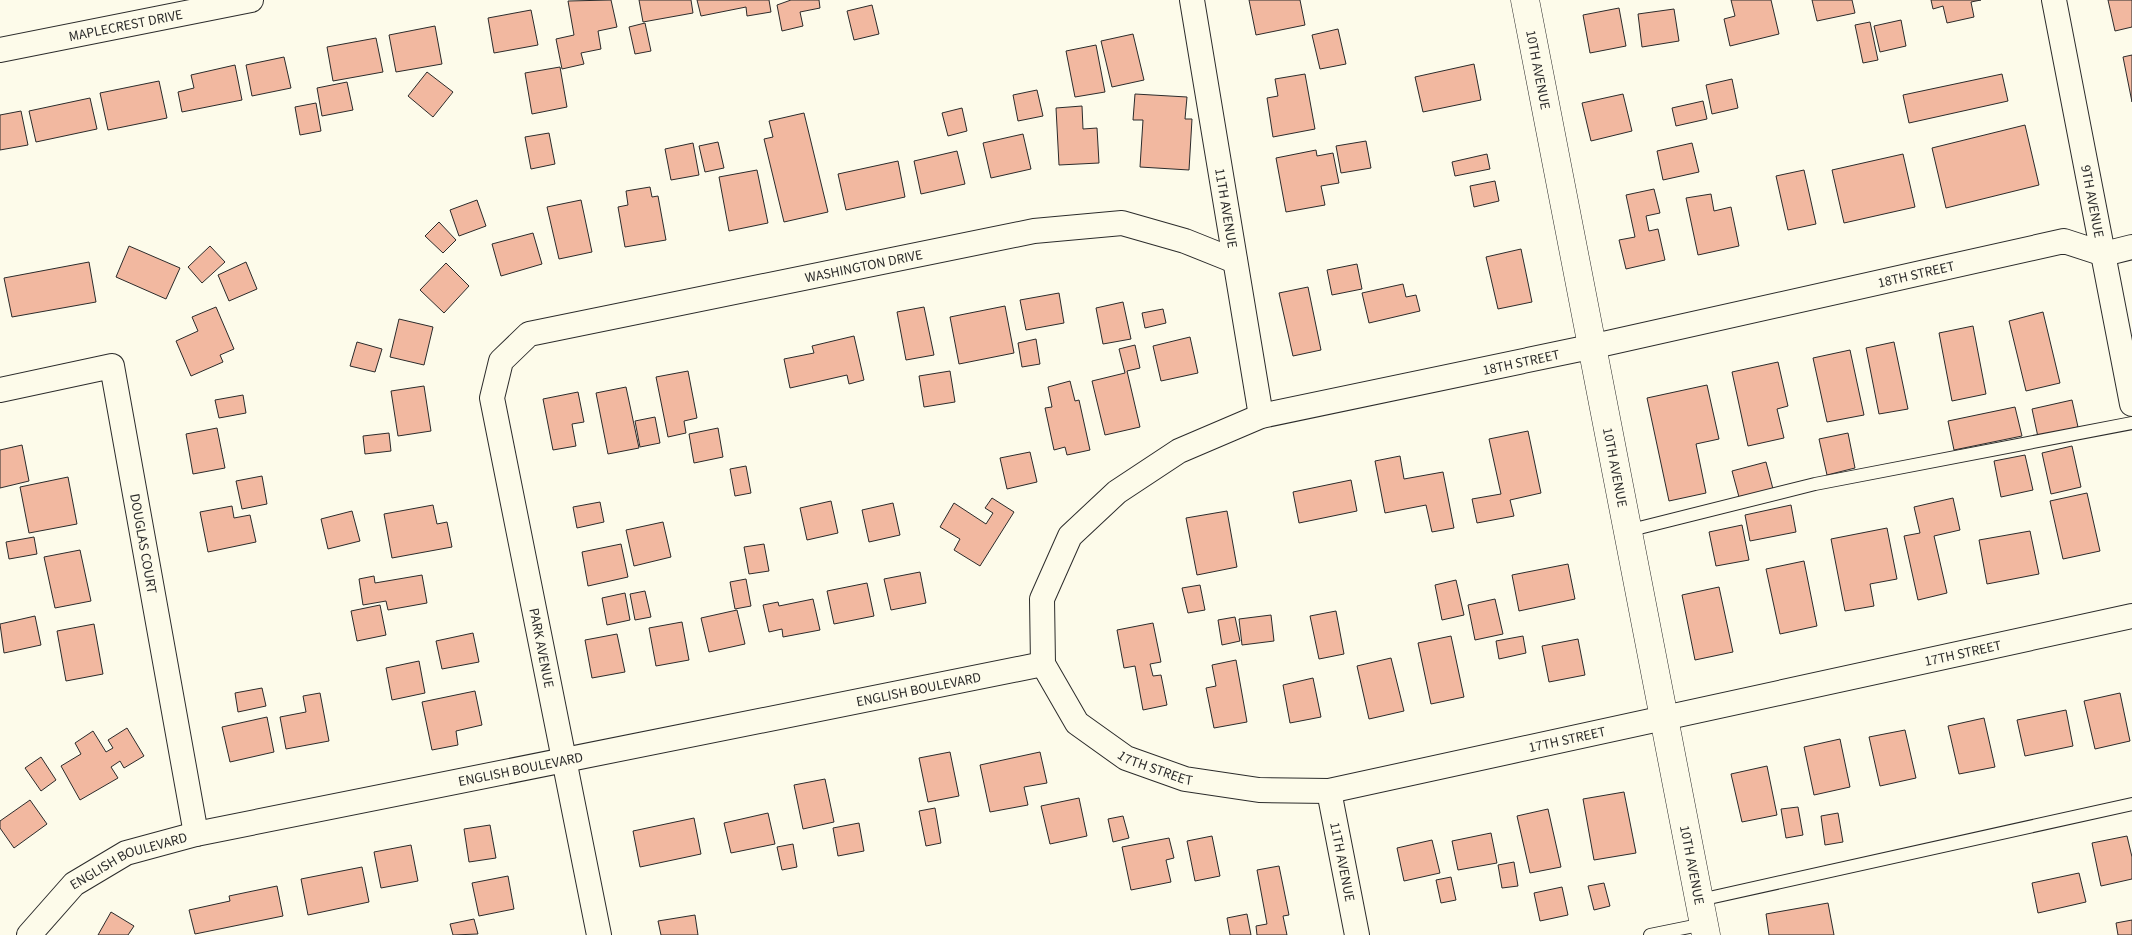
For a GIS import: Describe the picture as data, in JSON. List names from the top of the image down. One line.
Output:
{"streets":{"street":["MAPLECREST DRIVE","10TH AVENUE","9TH AVENUE","11TH AVENUE","WASHINGTON DRIVE","18TH STREET","DOUGLAS COURT","PARK AVENUE","17TH STREET","ENGLISH BOULEVARD"]},"crossings":[["10TH AVENUE","18TH STREET"],["10TH AVENUE","17TH STREET"],["9TH AVENUE","18TH STREET"],["11TH AVENUE","WASHINGTON DRIVE"],["11TH AVENUE","18TH STREET"],["11TH AVENUE","17TH STREET"],["WASHINGTON DRIVE","PARK AVENUE"],["18TH STREET","17TH STREET"],["18TH STREET","ENGLISH BOULEVARD"],["DOUGLAS COURT","ENGLISH BOULEVARD"],["PARK AVENUE","ENGLISH BOULEVARD"],["17TH STREET","ENGLISH BOULEVARD"]]}
